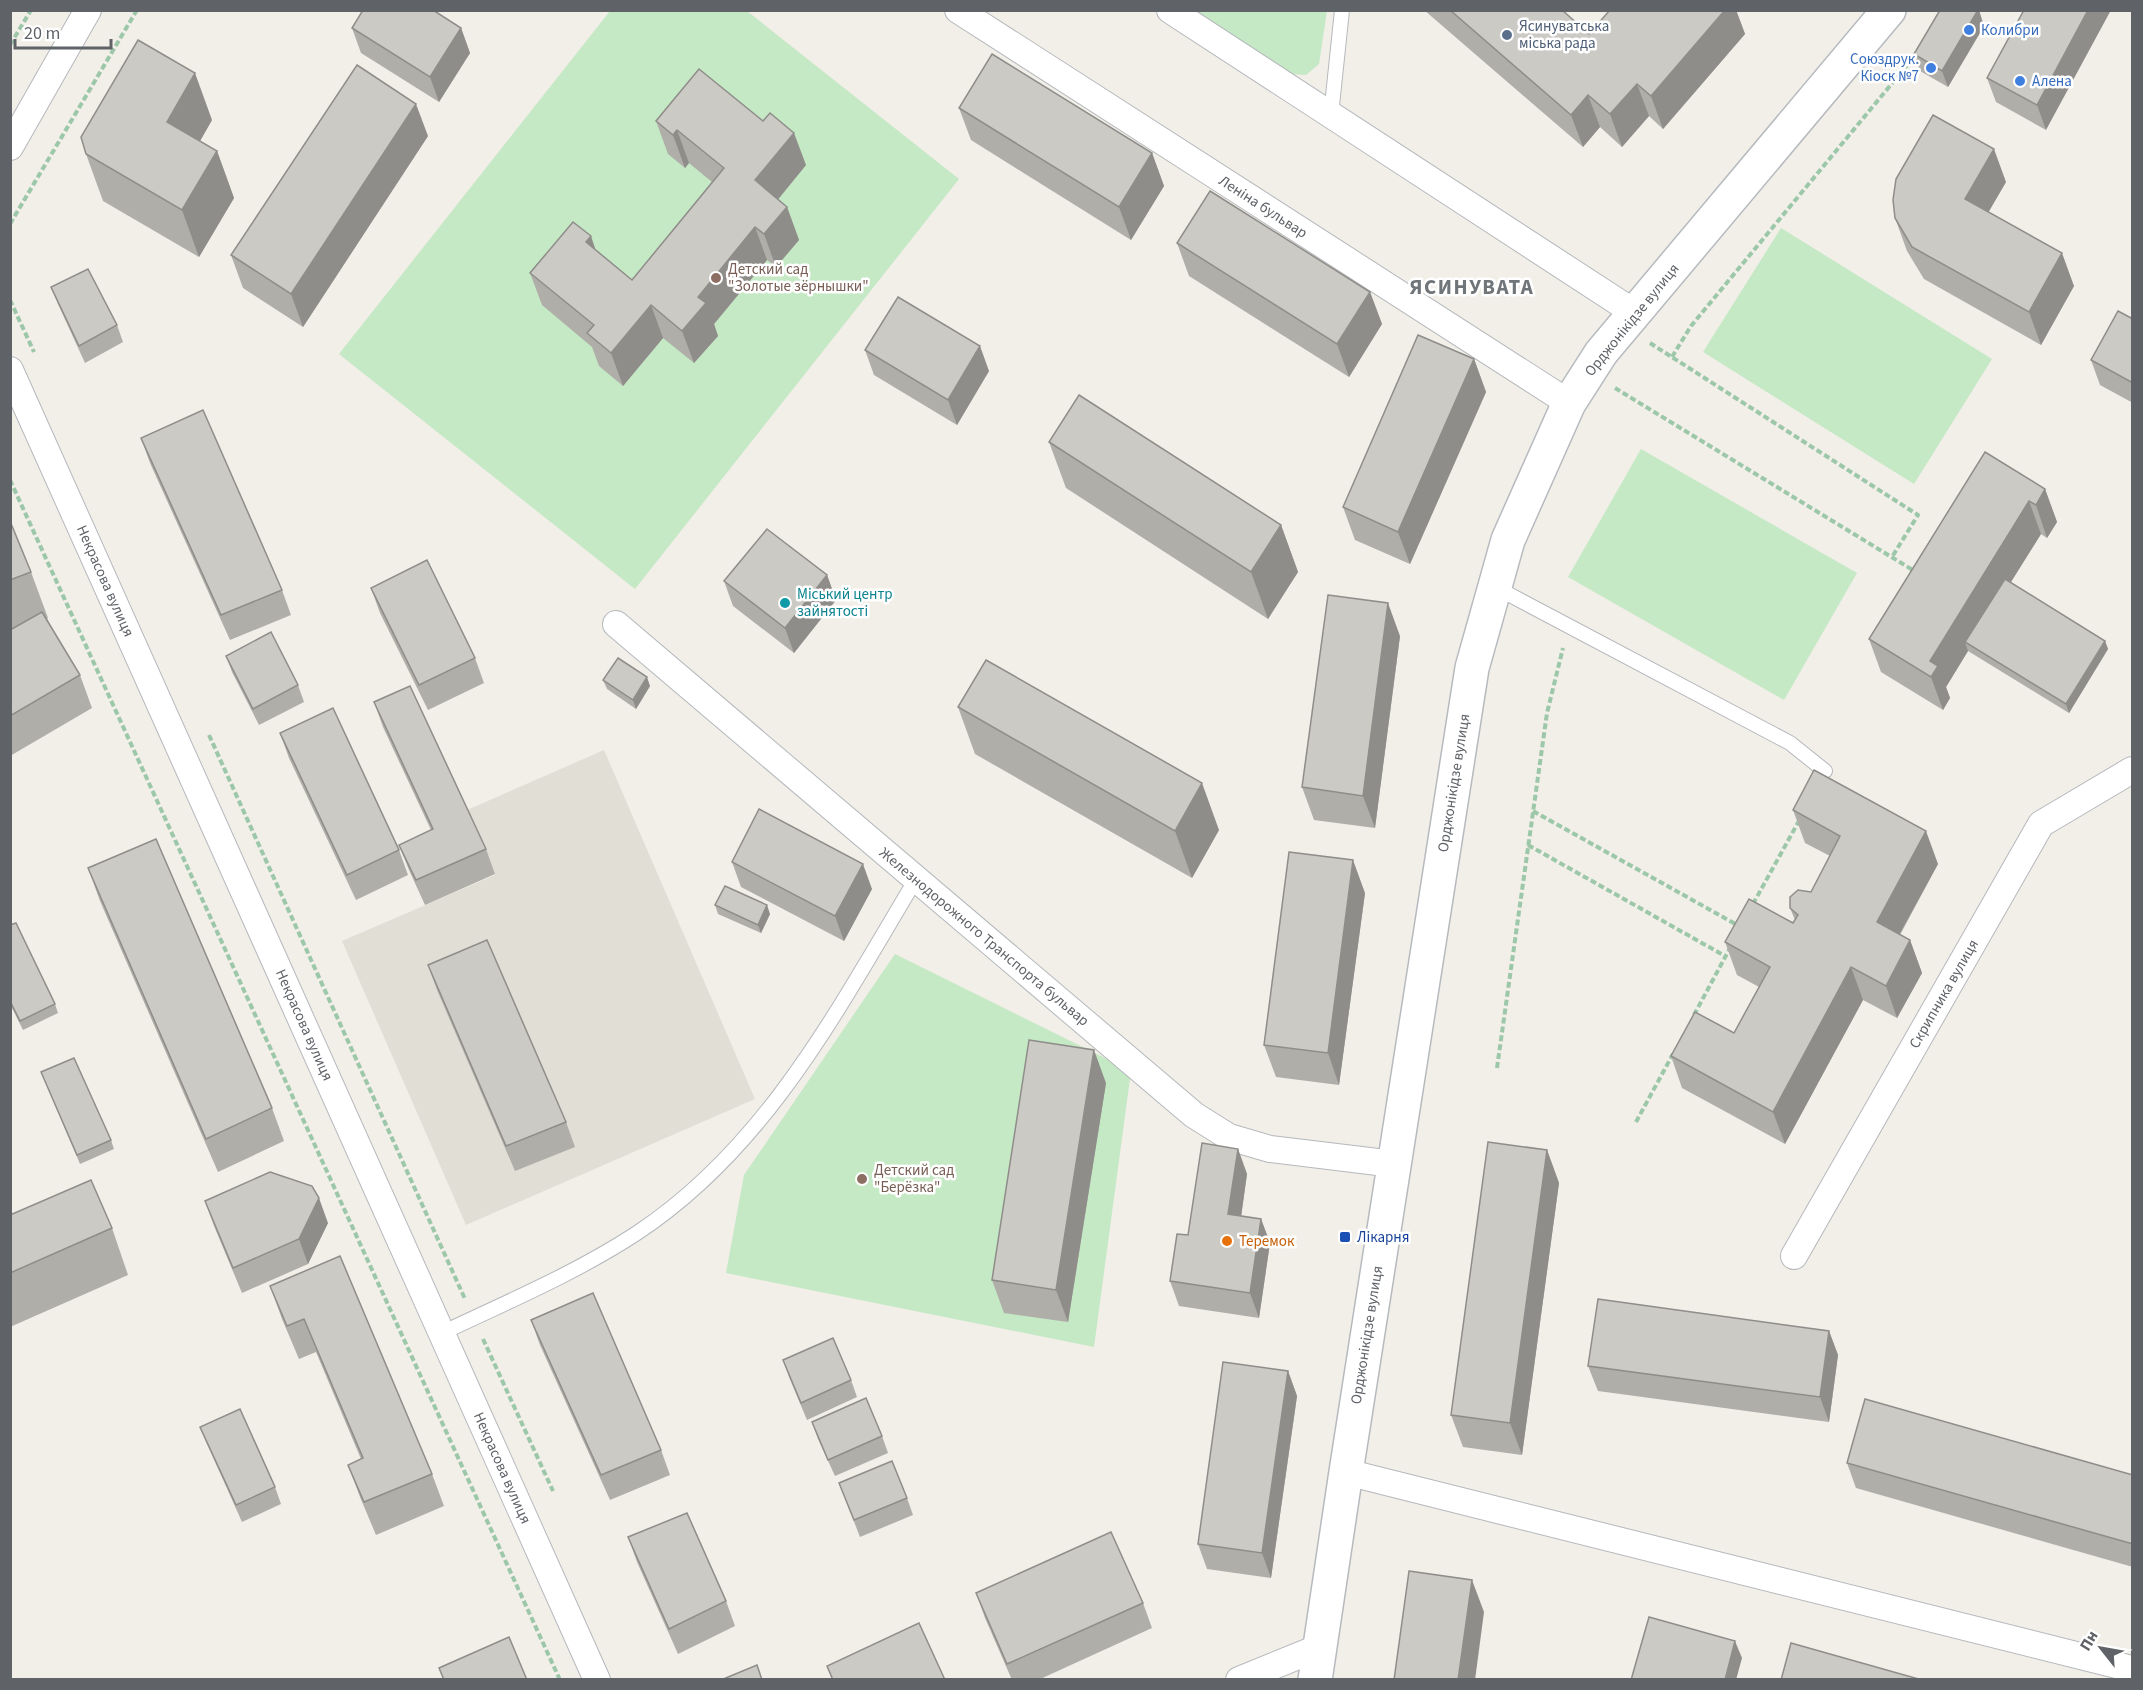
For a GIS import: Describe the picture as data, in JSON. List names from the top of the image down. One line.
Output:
{"streets":{"main road":["Орджонікідзе вулиця"],"street":["Леніна бульвар","Некрасова вулиця","Железнодорожного Транспорта бульвар","Скрипника вулиця"]},"crossings":[["Леніна бульвар","Орджонікідзе вулиця"],["Орджонікідзе вулиця","Железнодорожного Транспорта бульвар"]],"districts":["ЯСИНУВАТА"],"places":{"other":["Колибри","Ясинуватська міська рада","Союздрук. Кіоск №7","Алена","Детский сад \"Золотые зёрнышки\"","Міський центр зайнятості","Детский сад \"Берёзка\"","Теремок"],"transit":["Лікарня"]},"scale_bar":"20 m","north":"top left"}
